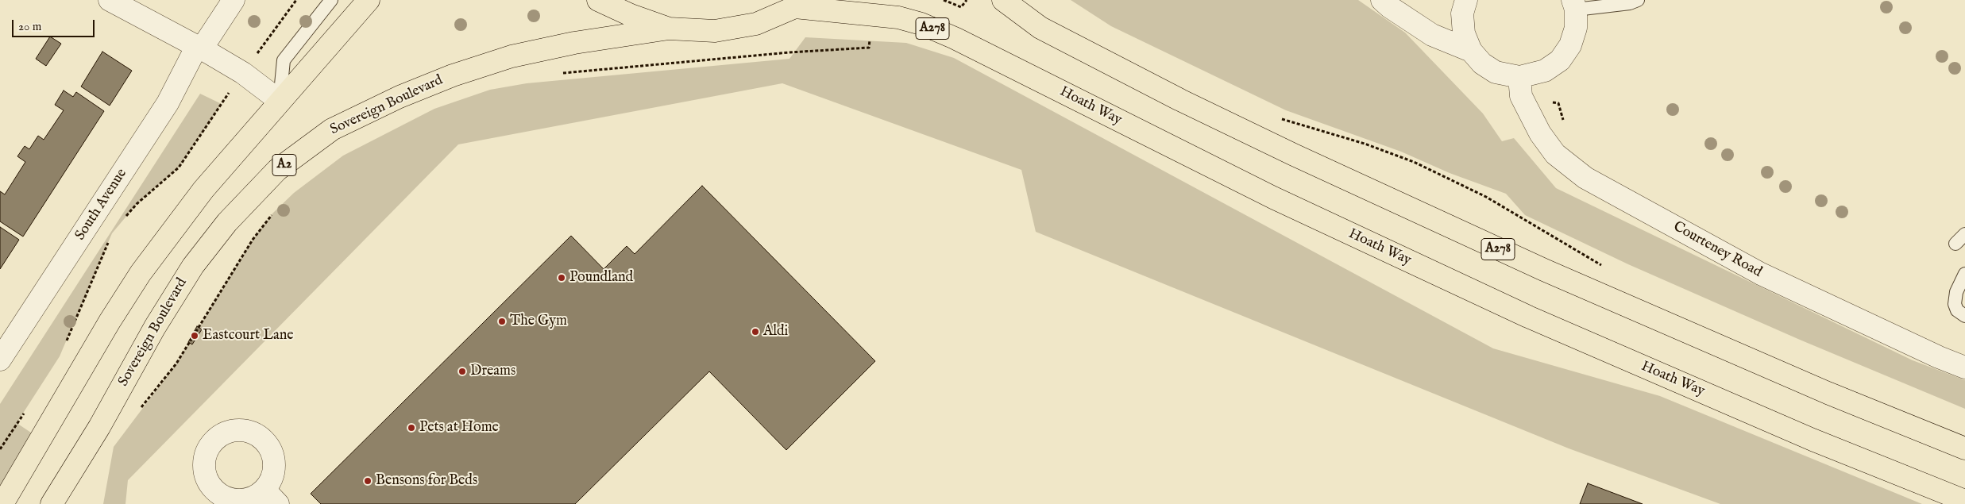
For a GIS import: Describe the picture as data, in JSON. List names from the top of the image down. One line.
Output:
{"streets":{"main road":["A278","Sovereign Boulevard","Hoath Way","A2"],"street":["South Avenue","Courteney Road"]},"places":["Poundland","The Gym","Aldi","Eastcourt Lane","Dreams","Pets at Home","Bensons for Beds"],"scale_bar":"20 m"}
